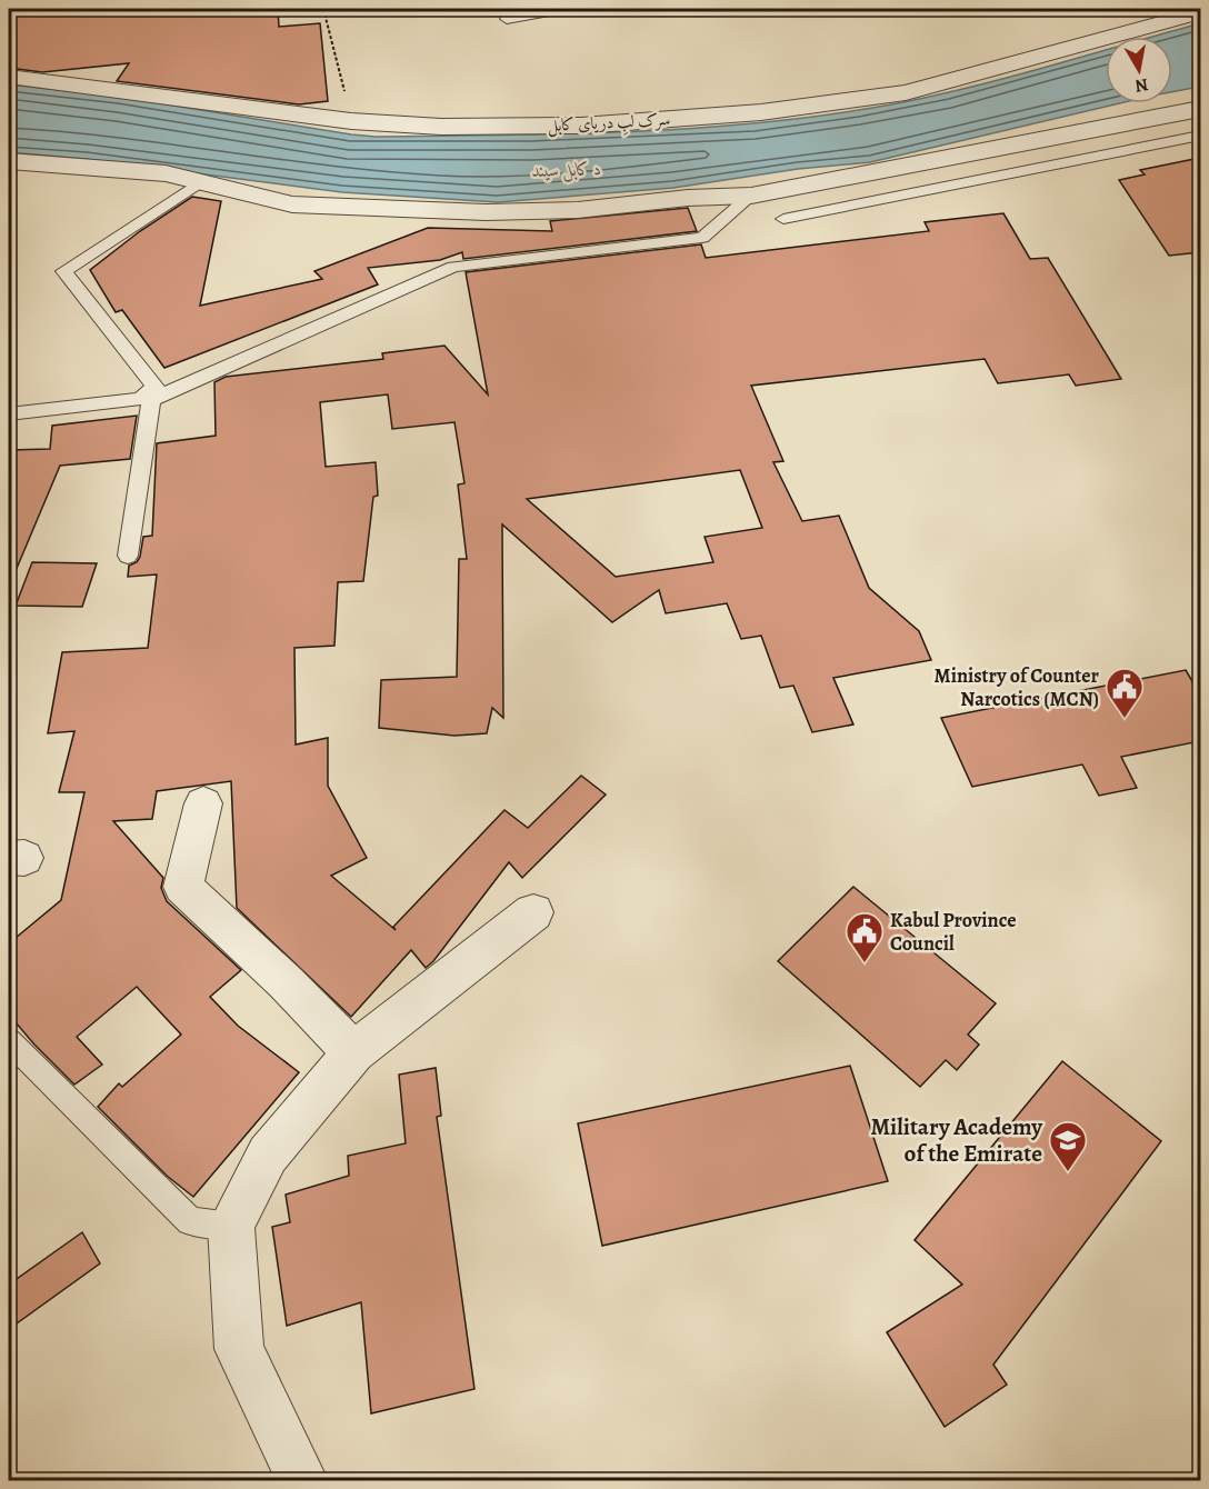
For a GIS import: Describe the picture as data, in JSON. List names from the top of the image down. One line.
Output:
{"streets":{"street":["سرک لبِ دریای کابل"]},"water":["د کابل سيند"],"places":{"public building":["Ministry of Counter Narcotics (MCN)","Kabul Province Council"],"school or university":["Military Academy of the Emirate"]},"north":"bottom"}
